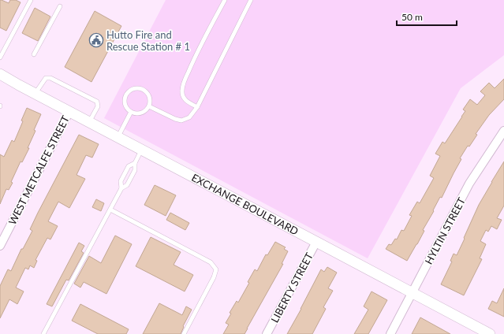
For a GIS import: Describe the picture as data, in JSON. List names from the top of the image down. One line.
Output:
{"streets":{"street":["WEST METCALFE STREET","EXCHANGE BOULEVARD","HYLTIN STREET","LIBERTY STREET"]},"crossings":[["WEST METCALFE STREET","EXCHANGE BOULEVARD"],["EXCHANGE BOULEVARD","HYLTIN STREET"],["EXCHANGE BOULEVARD","LIBERTY STREET"]],"places":{"public building":["Hutto Fire and Rescue Station # 1"]},"scale_bar":"50 m"}
